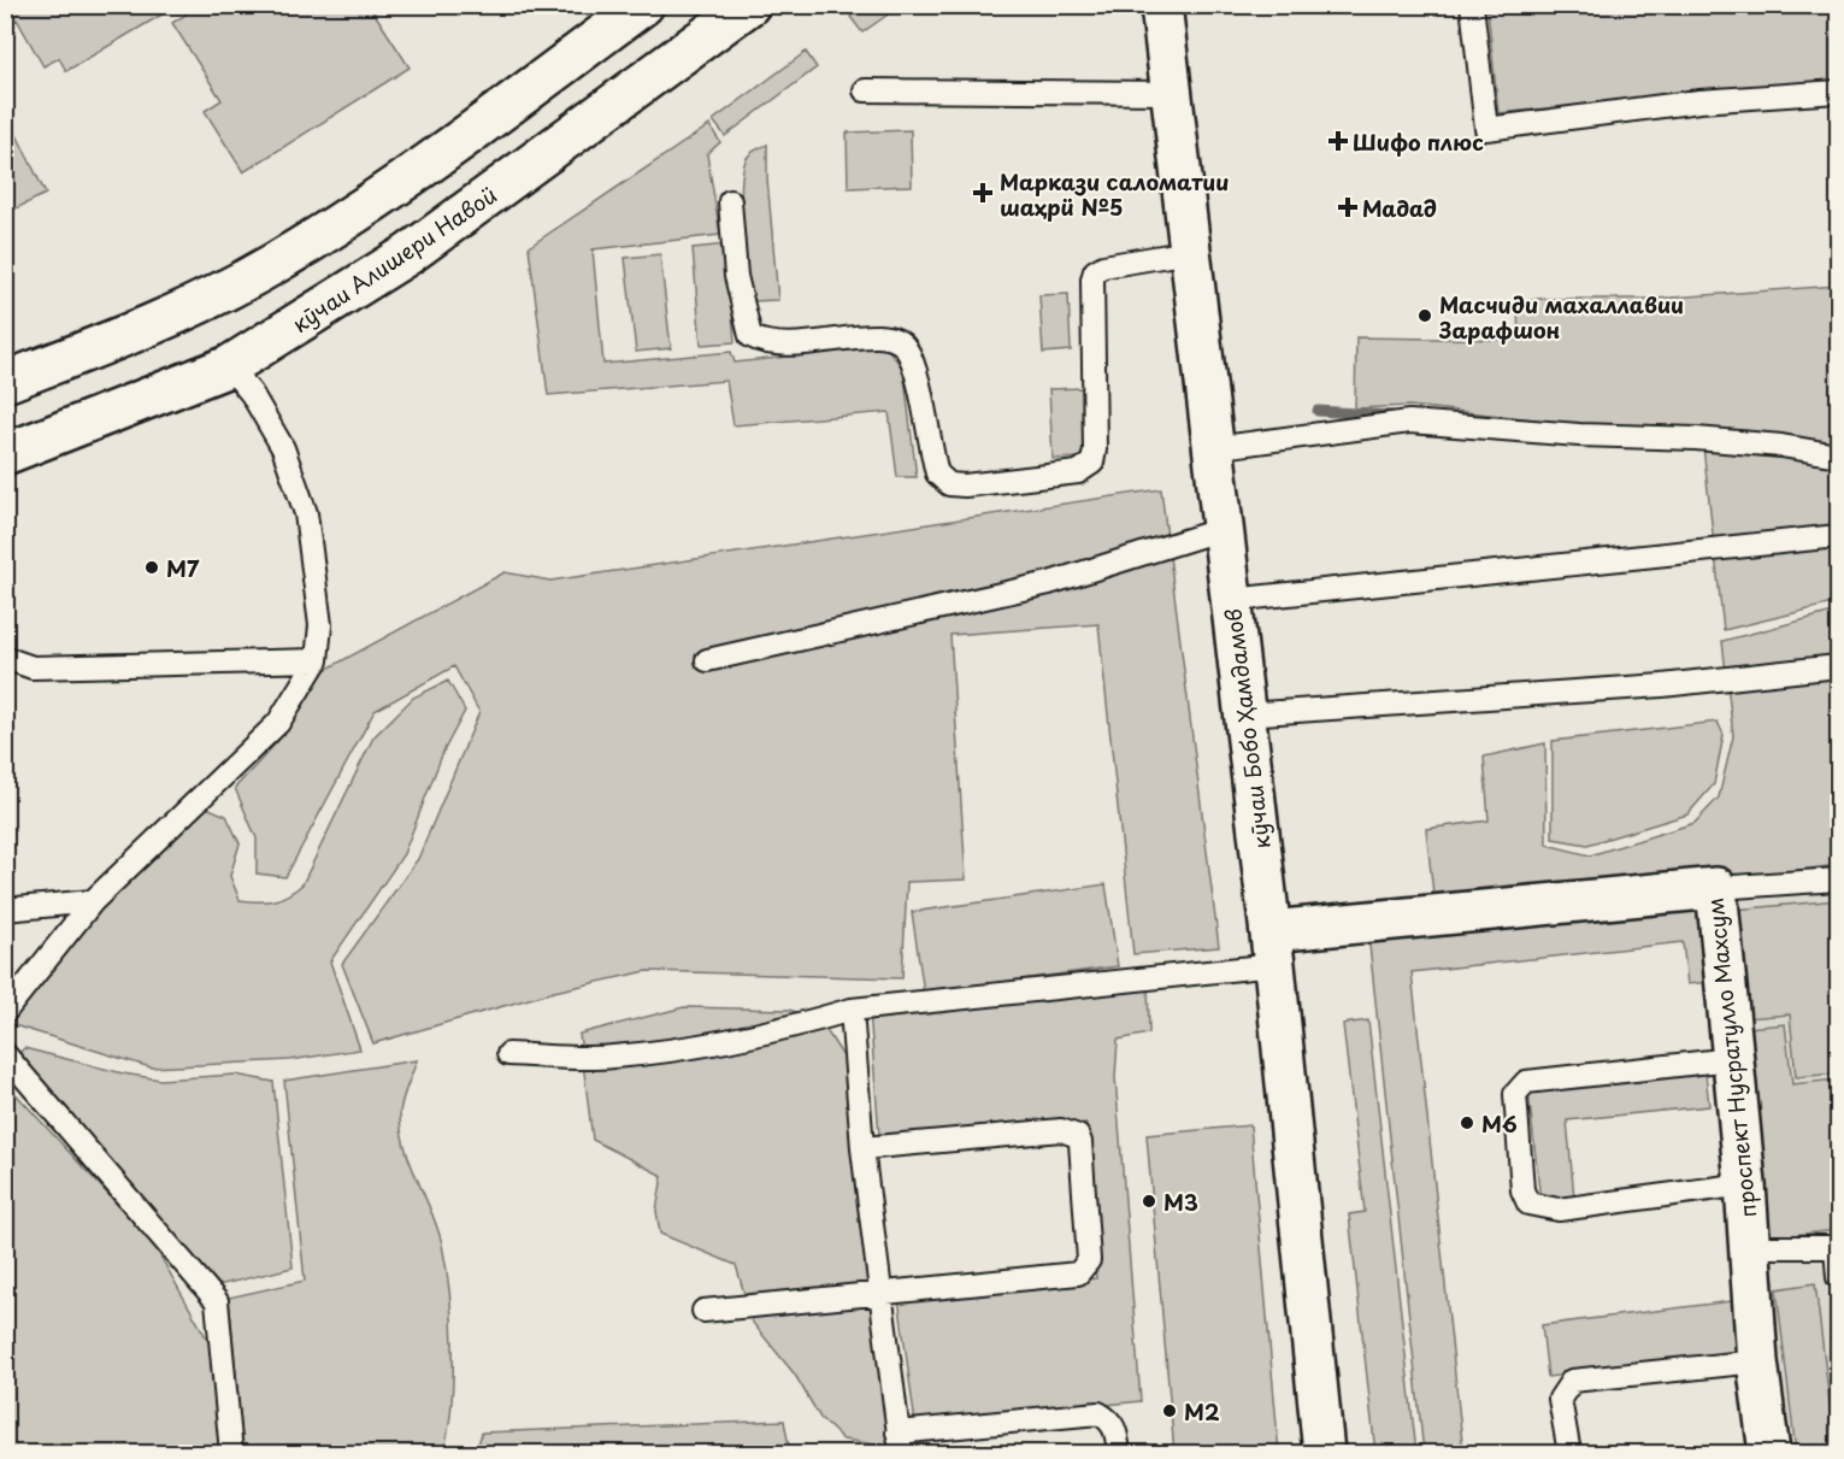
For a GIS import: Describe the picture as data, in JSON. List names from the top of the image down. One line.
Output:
{"streets":{"street":["кӯчаи Алишери Навоӣ","кӯчаи Бобо Ҳамдамов","проспект Нусратулло Махсум"]},"crossings":[["кӯчаи Бобо Ҳамдамов","проспект Нусратулло Махсум"]],"places":{"health":["Шифо плюс","Маркази саломатии шаҳрӣ №5","Мадад"],"other":["Масчиди махаллавии Зарафшон","М7","М6","М3","М2"]}}
